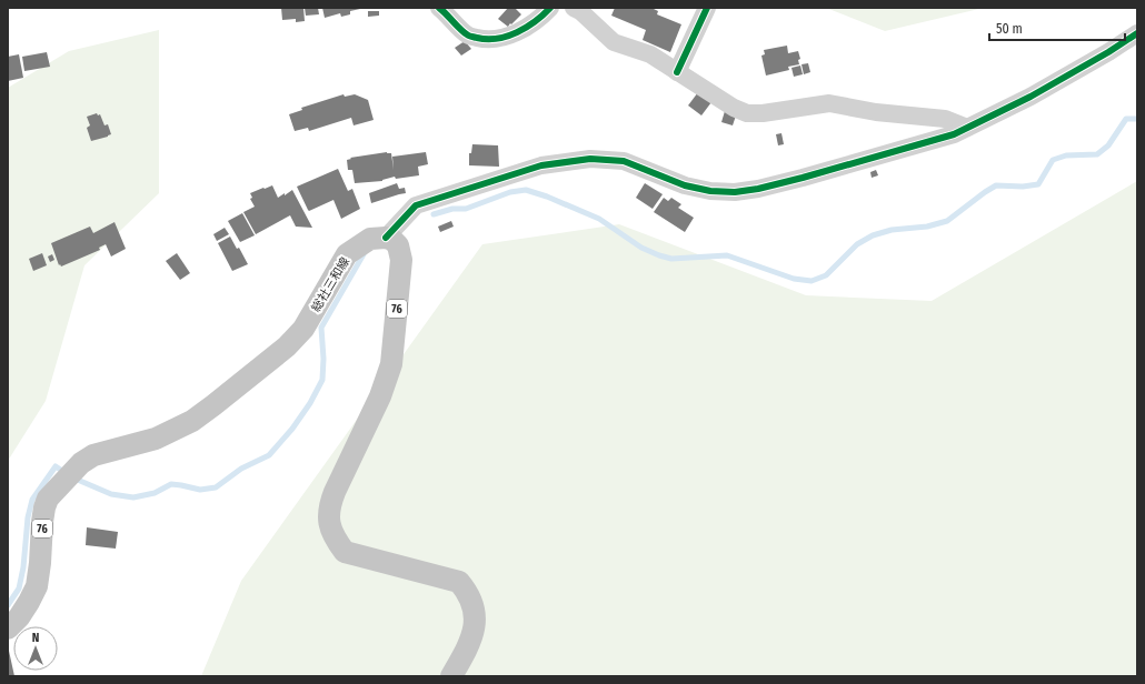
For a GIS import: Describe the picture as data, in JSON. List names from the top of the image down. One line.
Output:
{"streets":{"main road":["総社三和線","76"]},"crossings":[["総社三和線","76"]],"scale_bar":"50 m","north":"top"}
